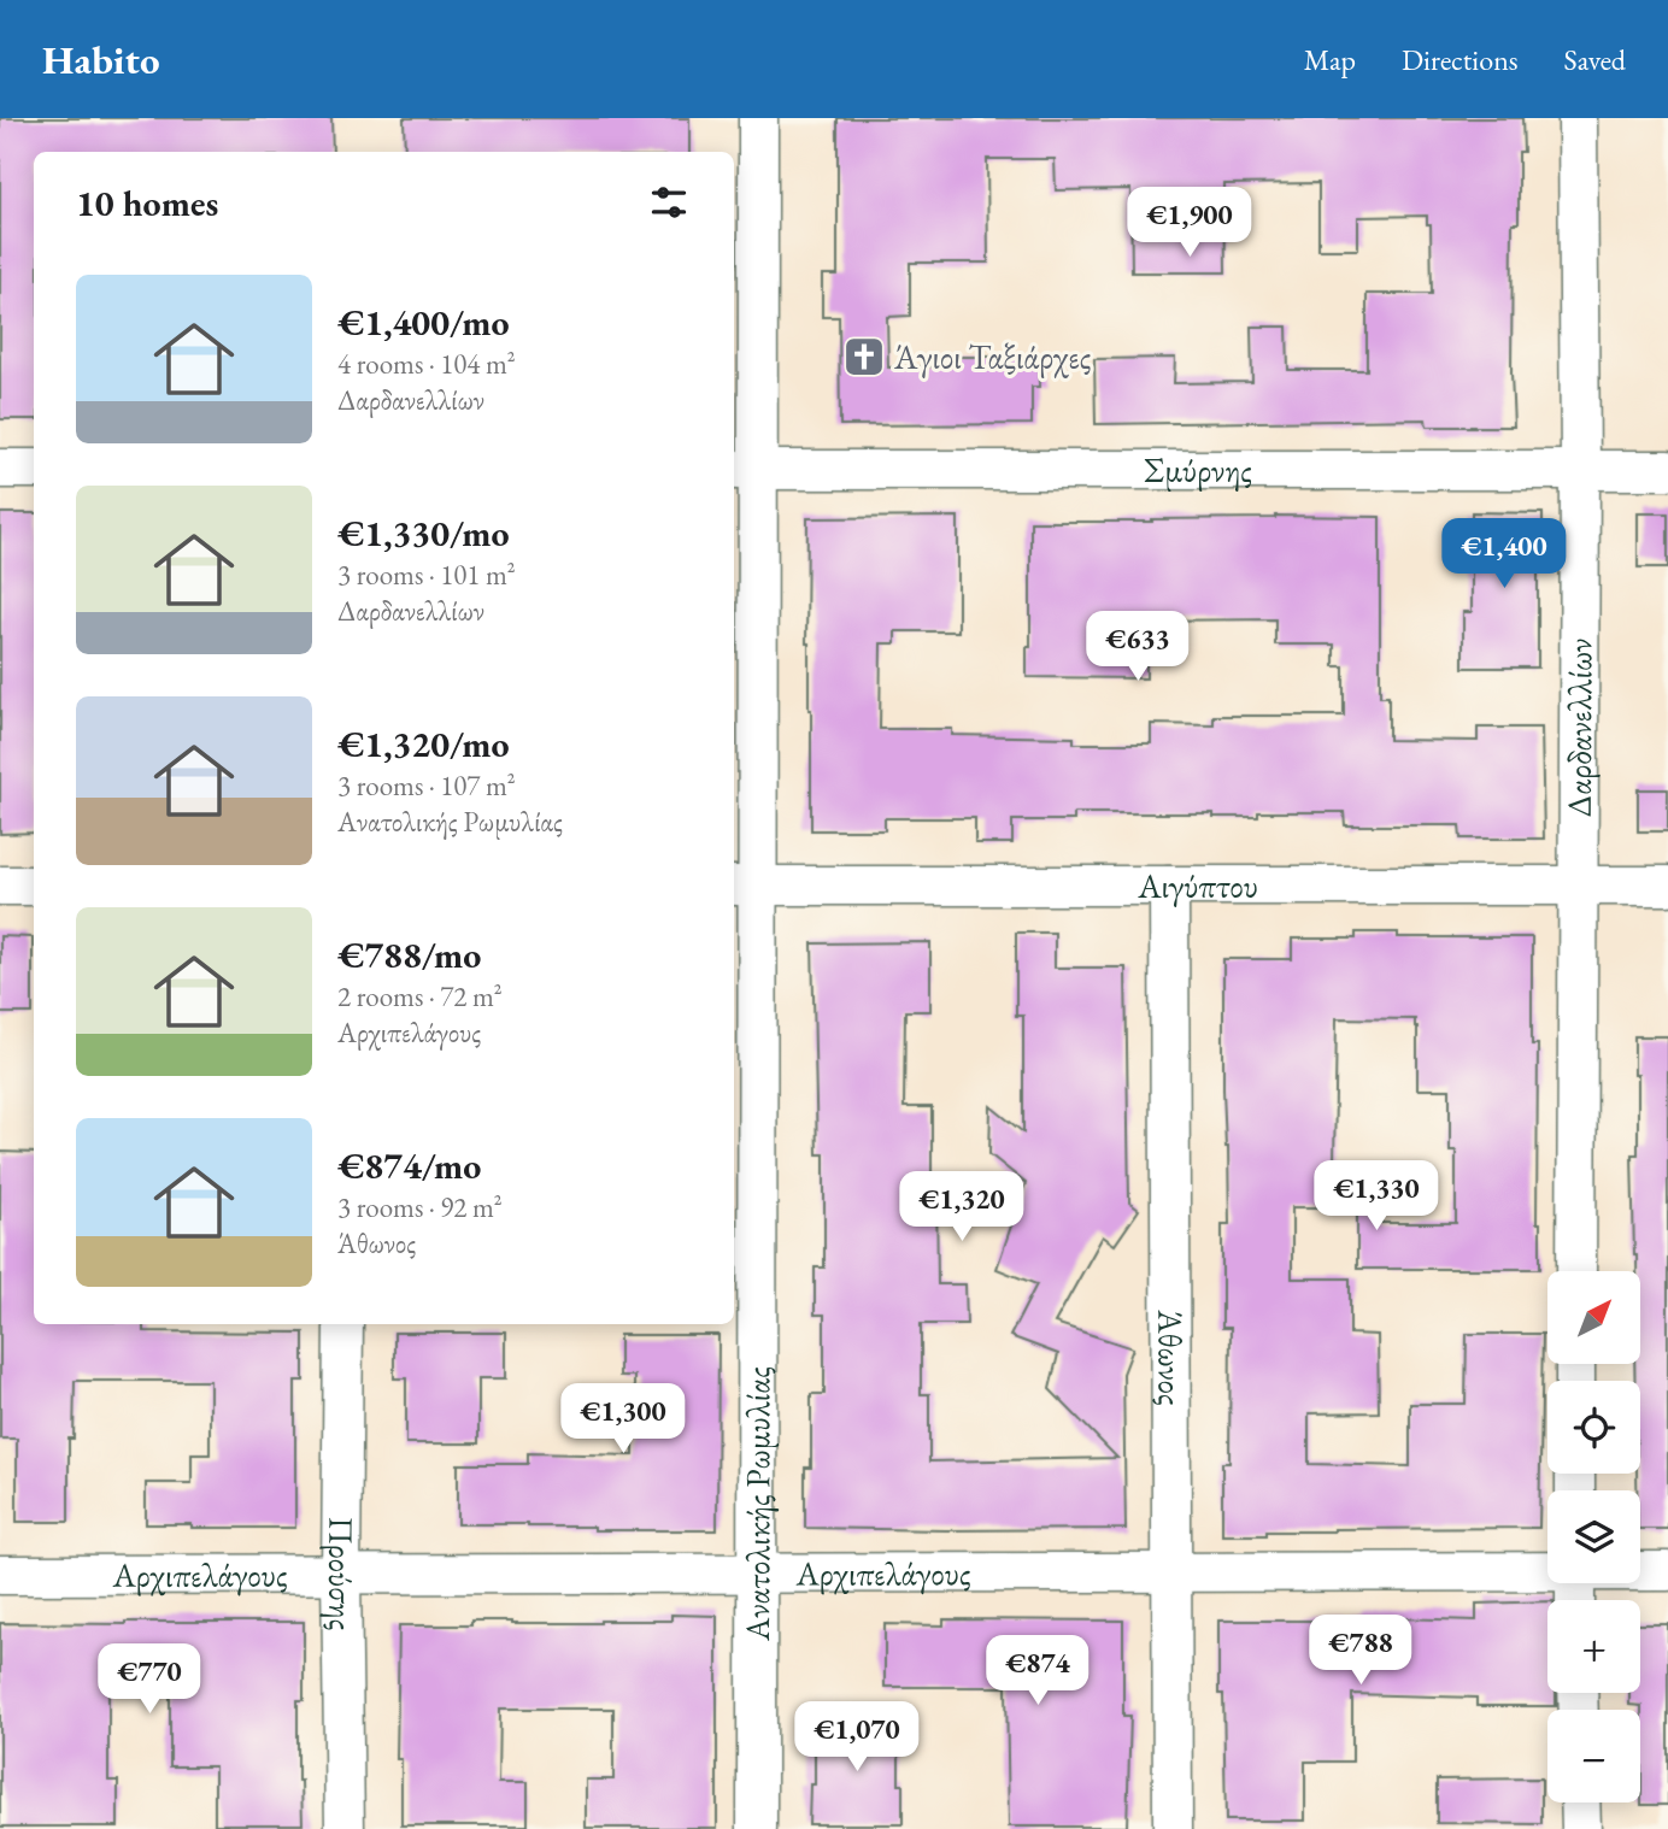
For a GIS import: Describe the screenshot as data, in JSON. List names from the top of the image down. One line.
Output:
{"streets":{"street":["Σμύρνης","Δαρδανελλίων","Αιγύπτου","Άθωνος","Ανατολικής Ρωμυλίας","Αρχιπελάγους","Προύσης"]},"crossings":[["Σμύρνης","Δαρδανελλίων"],["Σμύρνης","Ανατολικής Ρωμυλίας"],["Δαρδανελλίων","Αιγύπτου"],["Αιγύπτου","Άθωνος"],["Αιγύπτου","Ανατολικής Ρωμυλίας"],["Άθωνος","Αρχιπελάγους"],["Ανατολικής Ρωμυλίας","Αρχιπελάγους"],["Αρχιπελάγους","Προύσης"]],"places":{"church":["Άγιοι Ταξιάρχες"]},"north":"top right","page":{"header":"Habito","nav":["Map","Directions","Saved"],"heading":"10 homes","price":["€1,900","€1,400","€633","€1,330","€1,320","€1,300","€788","€874","€770","€1,070"],"list":[{"name":"€1,400/mo","note":"4 rooms · 104 m² · Δαρδανελλίων"},{"name":"€1,330/mo","note":"3 rooms · 101 m² · Δαρδανελλίων"},{"name":"€1,320/mo","note":"3 rooms · 107 m² · Ανατολικής Ρωμυλίας"},{"name":"€788/mo","note":"2 rooms · 72 m² · Αρχιπελάγους"},{"name":"€874/mo","note":"3 rooms · 92 m² · Άθωνος"}],"map_buttons":["+","−"]}}
